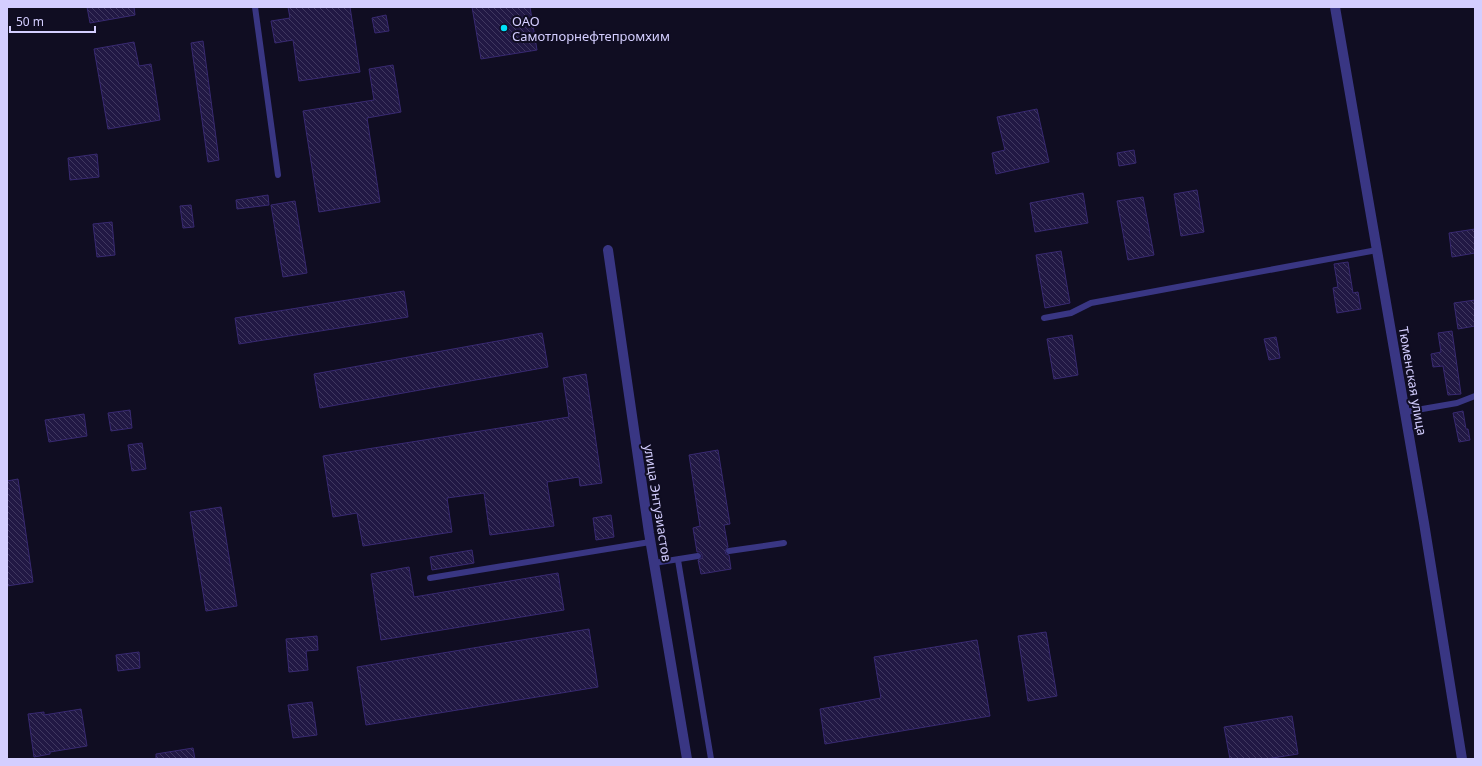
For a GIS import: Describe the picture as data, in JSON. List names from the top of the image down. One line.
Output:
{"streets":{"street":["Тюменская улица","улица Энтузиастов"]},"places":["ОАО Самотлорнефтепромхим"],"scale_bar":"50 m"}
